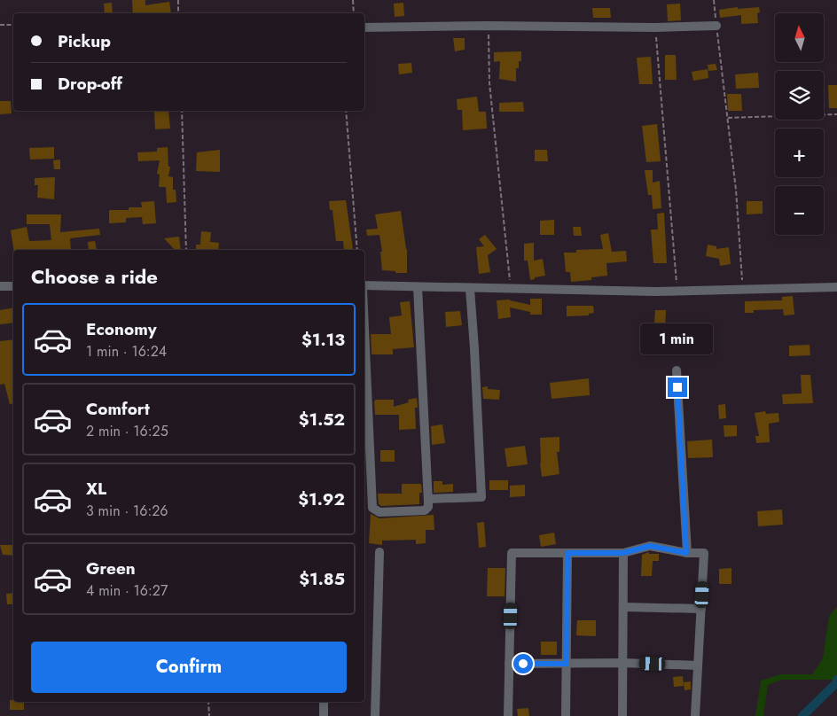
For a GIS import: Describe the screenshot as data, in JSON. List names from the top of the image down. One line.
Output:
{"north":"top","page":{"map_buttons":["+","−"],"banner":["Pickup","Drop-off"],"heading":"Choose a ride","list":[{"name":"Economy","note":"1 min · 16:24","value":"$1.13"},{"name":"Comfort","note":"2 min · 16:25","value":"$1.52"},{"name":"XL","note":"3 min · 16:26","value":"$1.92"},{"name":"Green","note":"4 min · 16:27","value":"$1.85"}],"bubble":"1 min","buttons":"Confirm"}}
